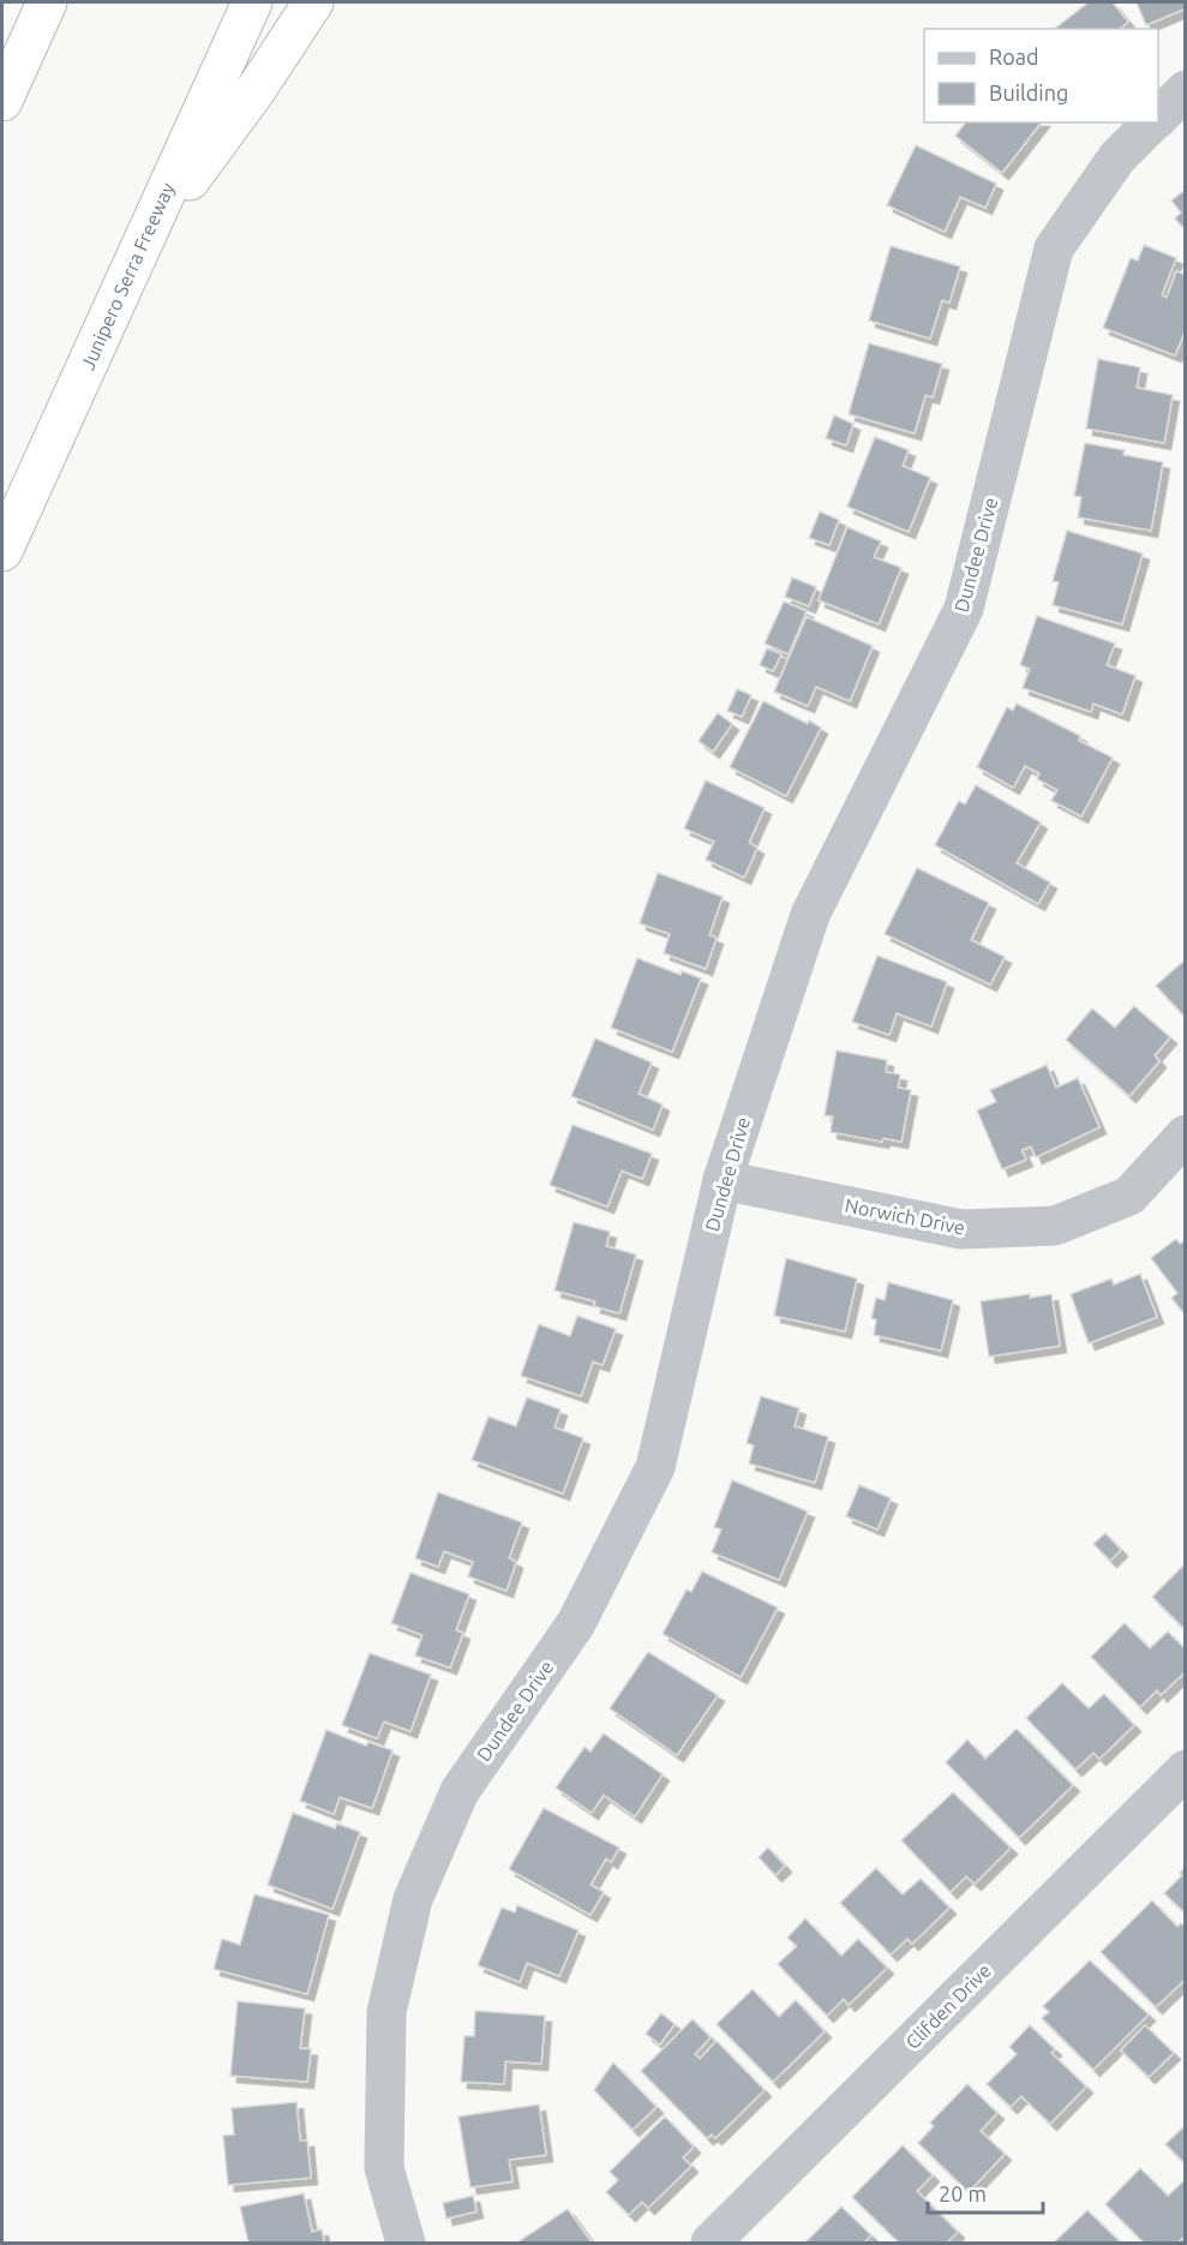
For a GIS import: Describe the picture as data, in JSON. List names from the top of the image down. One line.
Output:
{"streets":{"highway":["Junipero Serra Freeway"],"street":["Dundee Drive","Norwich Drive","Clifden Drive"]},"crossings":[["Dundee Drive","Norwich Drive"]],"legend":["Road","Building"],"scale_bar":"20 m"}
